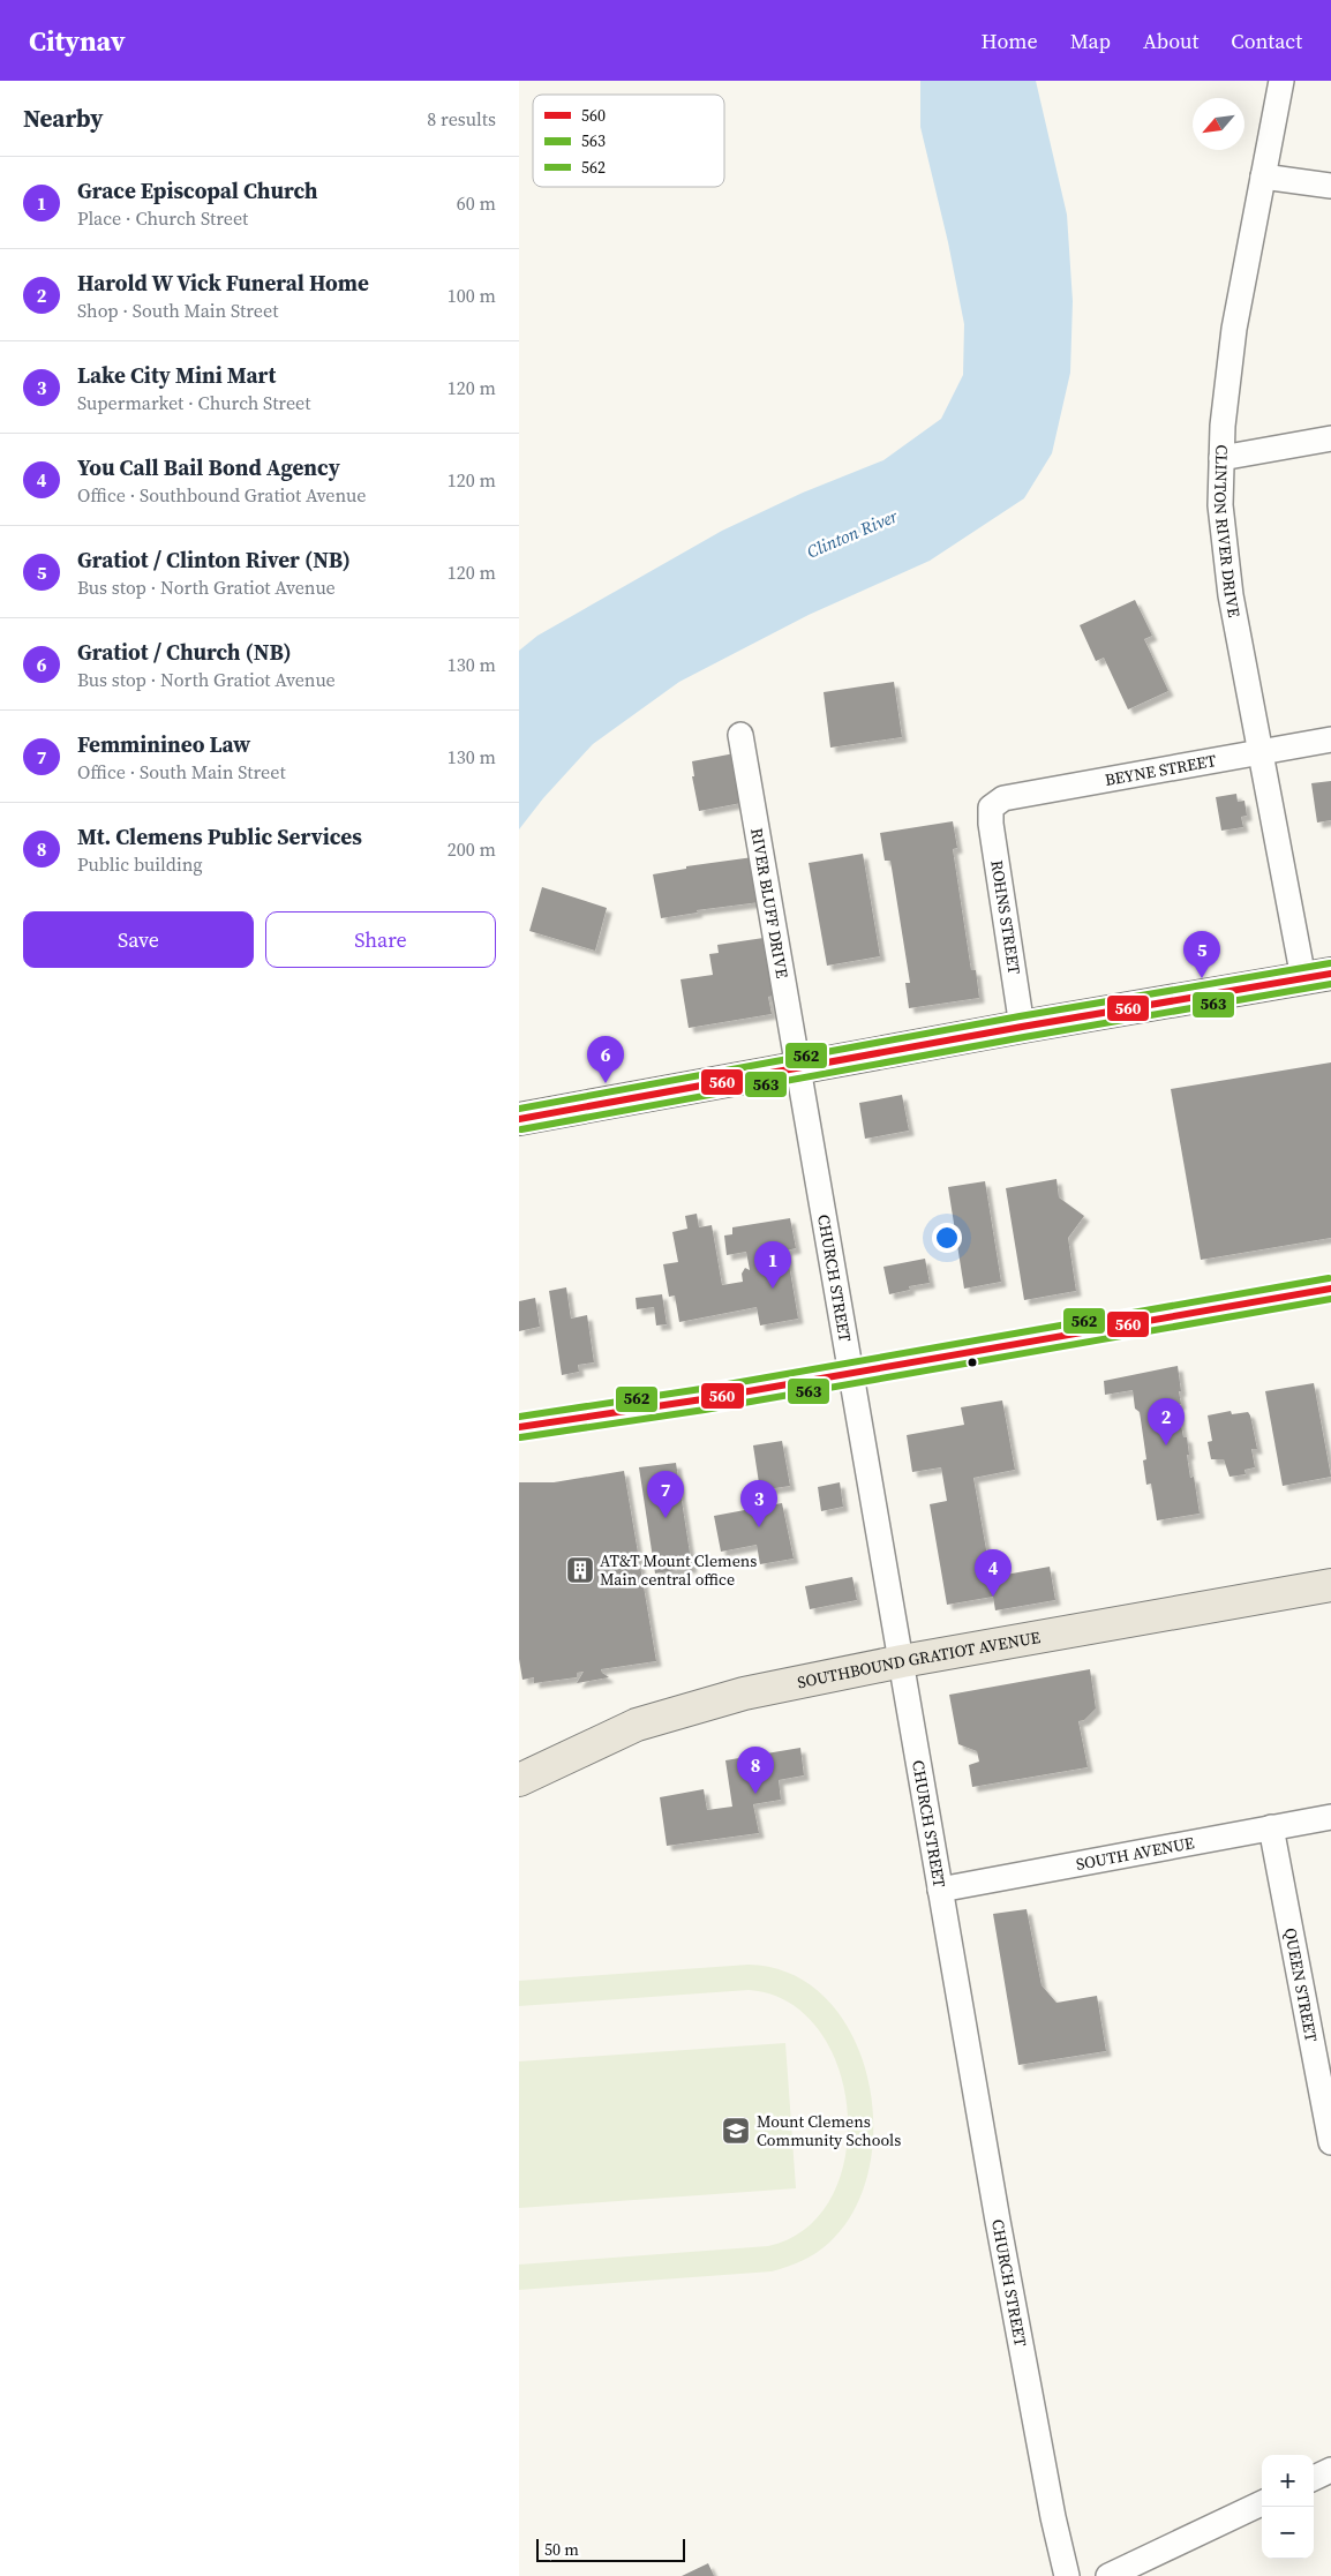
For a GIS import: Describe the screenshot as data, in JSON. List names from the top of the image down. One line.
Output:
{"streets":{"main road":["SOUTHBOUND GRATIOT AVENUE"],"street":["CLINTON RIVER DRIVE","BEYNE STREET","RIVER BLUFF DRIVE","ROHNS STREET","CHURCH STREET","SOUTH AVENUE","QUEEN STREET"]},"crossings":[["CLINTON RIVER DRIVE","BEYNE STREET"],["BEYNE STREET","ROHNS STREET"],["RIVER BLUFF DRIVE","CHURCH STREET"],["CHURCH STREET","SOUTHBOUND GRATIOT AVENUE"],["CHURCH STREET","SOUTH AVENUE"],["SOUTH AVENUE","QUEEN STREET"]],"water":["Clinton River"],"places":{"building":["AT&T Mount Clemens Main central office"],"school or university":["Mount Clemens Community Schools"]},"lines":["transit line 562","transit line 560","transit line 563"],"legend":["560","563","562"],"scale_bar":"50 m","north":"bottom left","page":{"header":"Citynav","nav":["Home","Map","About","Contact"],"heading":["Nearby","8 results"],"list":[{"mark":"1","name":"Grace Episcopal Church","note":"Place · Church Street","value":"60 m"},{"mark":"2","name":"Harold W Vick Funeral Home","note":"Shop · South Main Street","value":"100 m"},{"mark":"3","name":"Lake City Mini Mart","note":"Supermarket · Church Street","value":"120 m"},{"mark":"4","name":"You Call Bail Bond Agency","note":"Office · Southbound Gratiot Avenue","value":"120 m"},{"mark":"5","name":"Gratiot / Clinton River (NB)","note":"Bus stop · North Gratiot Avenue","value":"120 m"},{"mark":"6","name":"Gratiot / Church (NB)","note":"Bus stop · North Gratiot Avenue","value":"130 m"},{"mark":"7","name":"Femminineo Law","note":"Office · South Main Street","value":"130 m"},{"mark":"8","name":"Mt. Clemens Public Services","note":"Public building","value":"200 m"}],"buttons":["Save","Share"],"pins":["5","6","1","2","7","3","4","8"],"map_buttons":["+","−"],"scale":"50 m"}}
